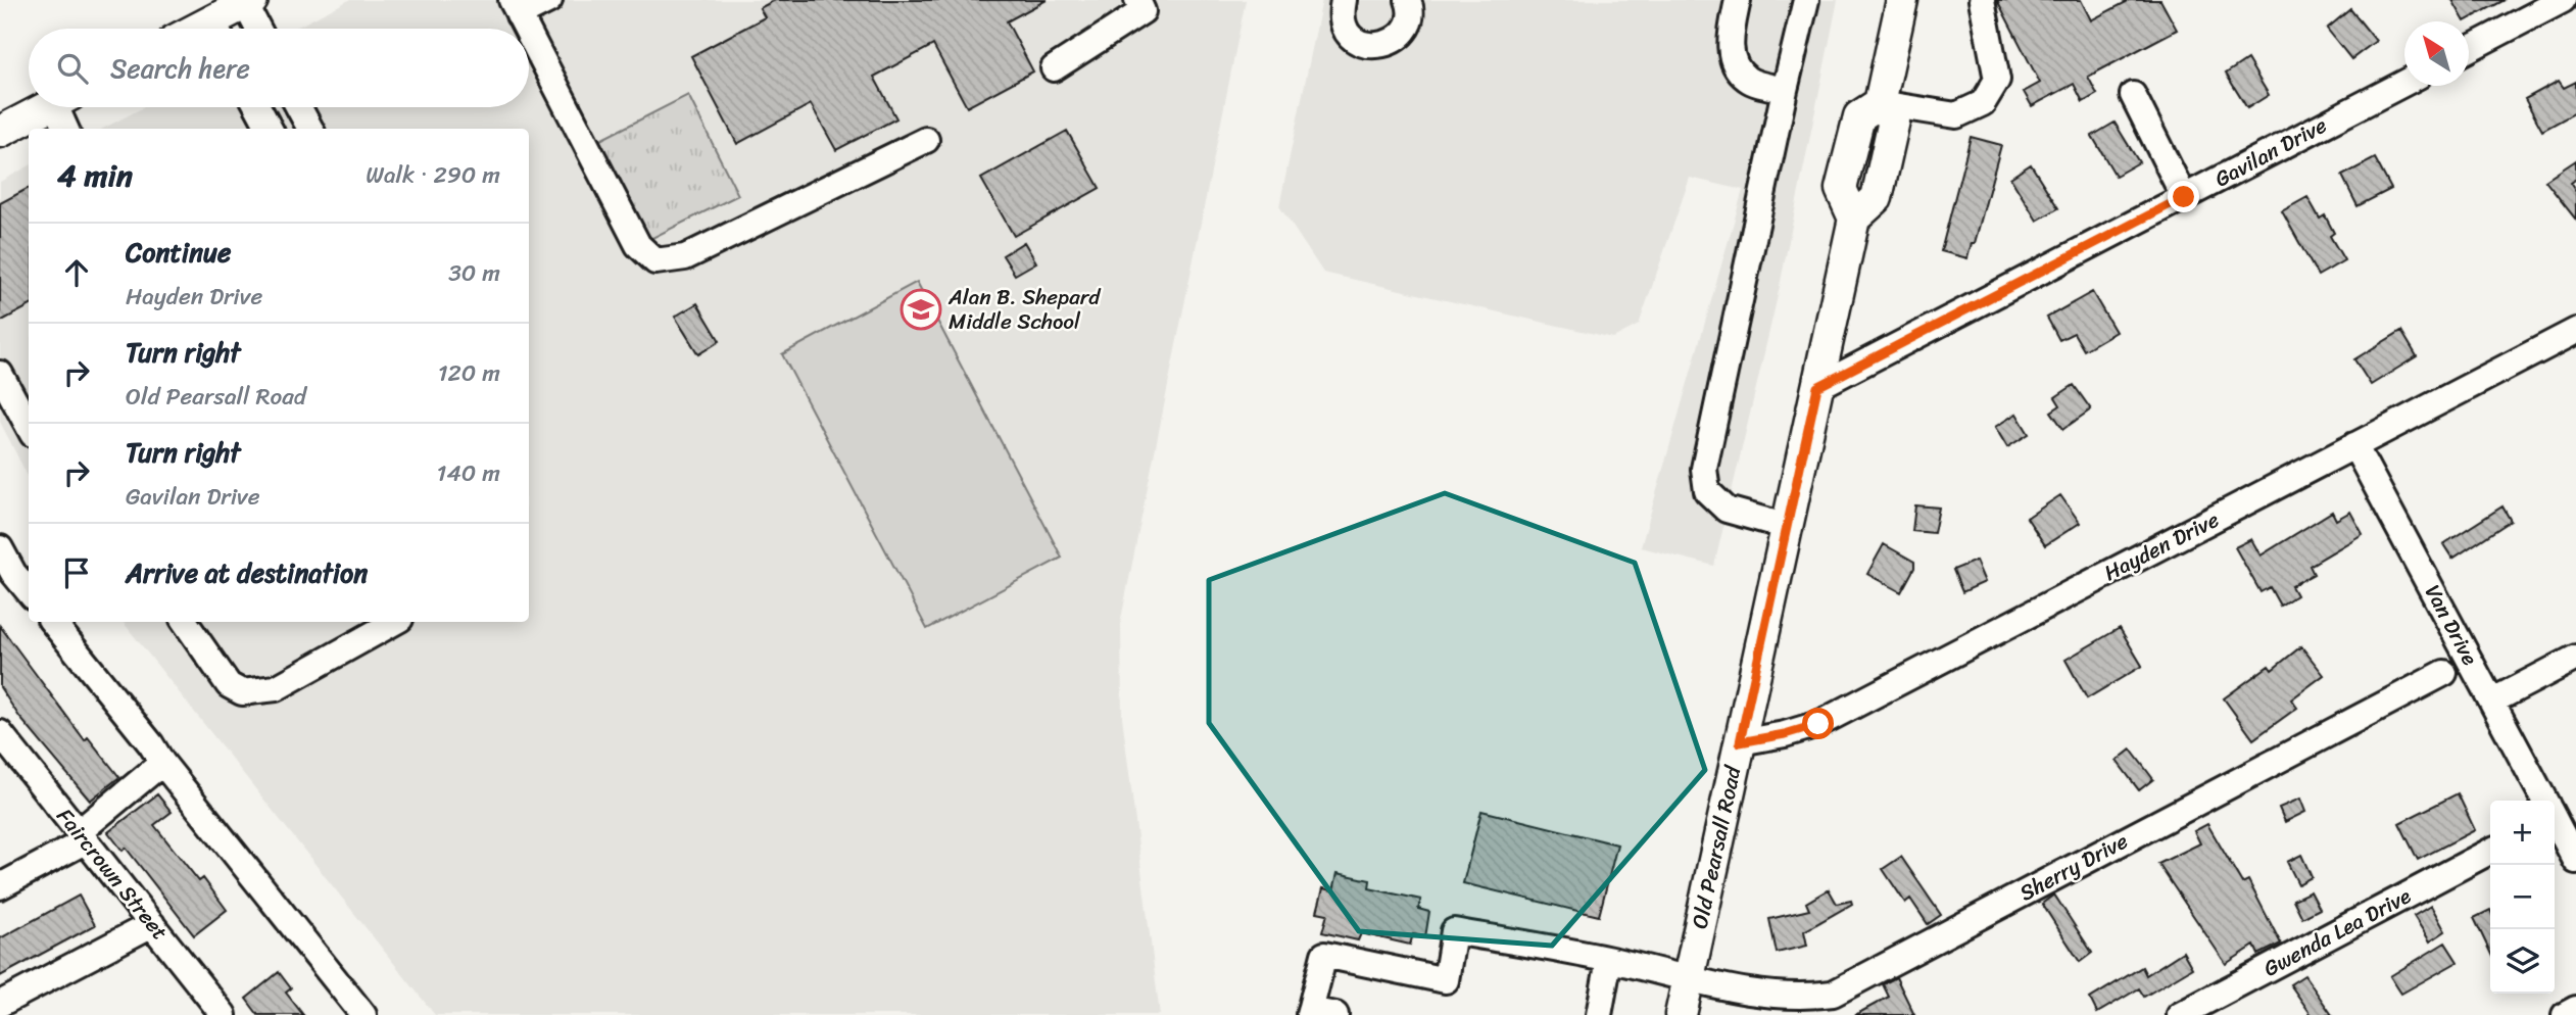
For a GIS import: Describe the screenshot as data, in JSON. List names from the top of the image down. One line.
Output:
{"streets":{"main road":["Old Pearsall Road"],"street":["Gavilan Drive","Hayden Drive","Van Drive","Sherry Drive","Faircrown Street","Gwenda Lea Drive"]},"crossings":[["Gavilan Drive","Old Pearsall Road"],["Hayden Drive","Van Drive"],["Hayden Drive","Old Pearsall Road"],["Old Pearsall Road","Sherry Drive"]],"places":{"school or university":["Alan B. Shepard Middle School"]},"north":"top left","page":{"search":"Search here","heading":["4 min","Walk · 290 m"],"list":[["Continue","Hayden Drive","30 m"],["Turn right","Old Pearsall Road","120 m"],["Turn right","Gavilan Drive","140 m"],"Arrive at destination"],"map_buttons":["+","−"]}}
